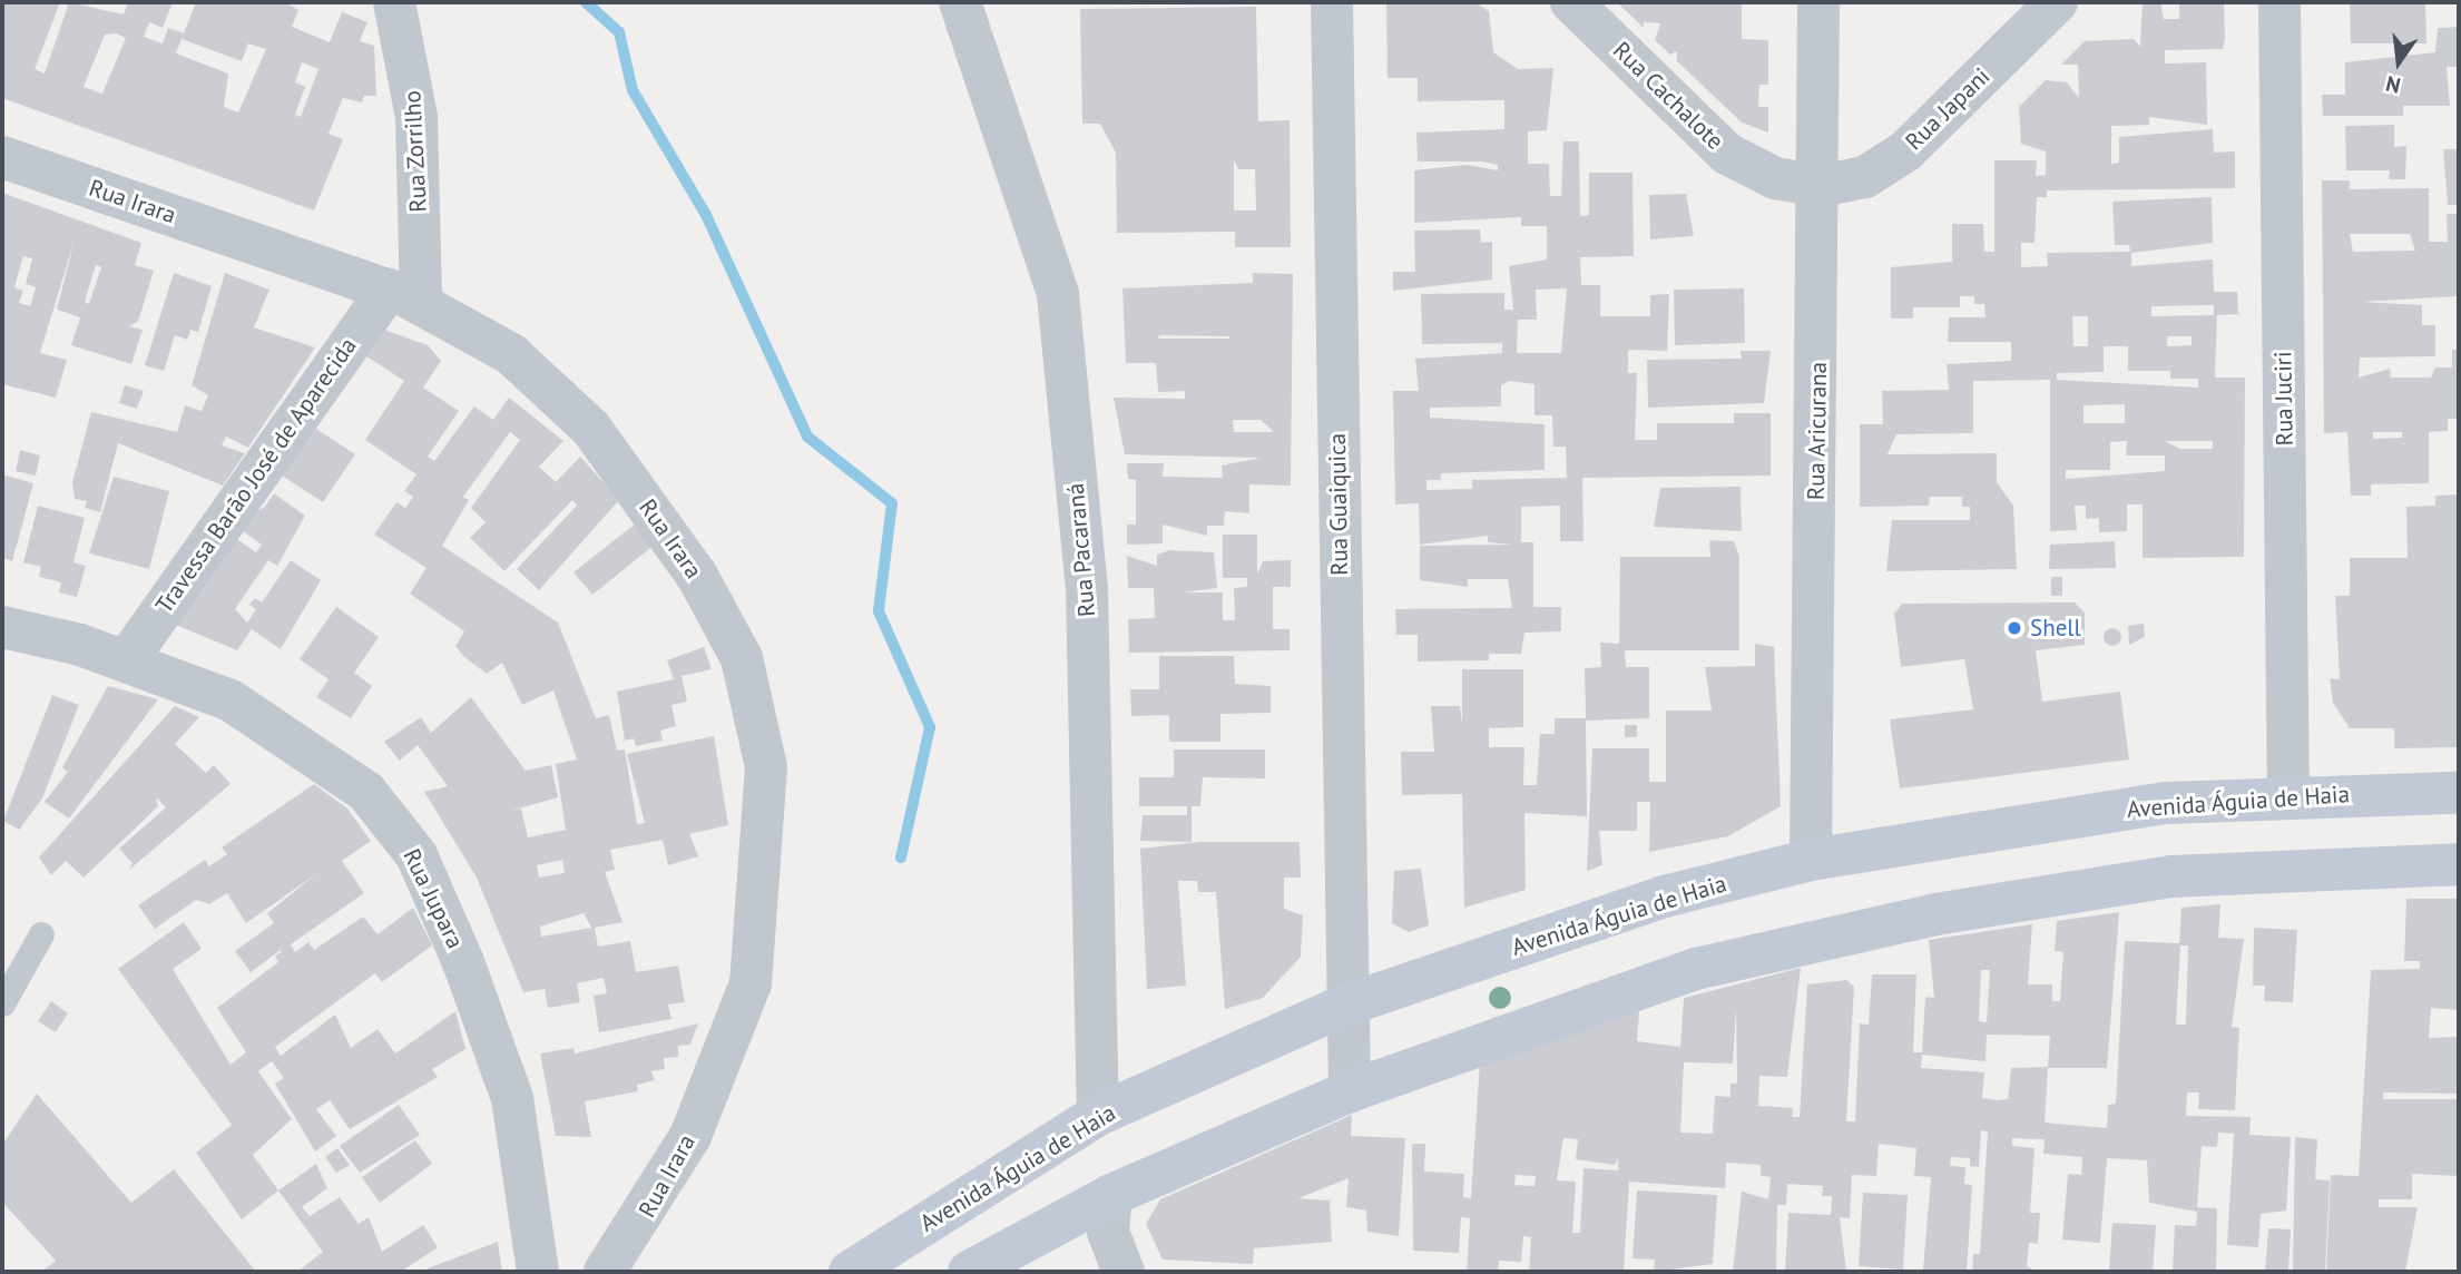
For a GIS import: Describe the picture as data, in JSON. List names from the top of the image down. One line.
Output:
{"streets":{"main road":["Avenida Águia de Haia"],"street":["Rua Cachalote","Rua Japani","Rua Zorrilho","Rua Irara","Rua Juciri","Rua Aricurana","Travessa Barão José de Aparecida","Rua Guaiquica","Rua Pacaraná","Rua Jupara"]},"crossings":[["Rua Cachalote","Rua Japani"],["Rua Cachalote","Rua Aricurana"],["Rua Japani","Rua Aricurana"],["Rua Zorrilho","Rua Irara"],["Rua Zorrilho","Travessa Barão José de Aparecida"],["Rua Irara","Travessa Barão José de Aparecida"],["Rua Juciri","Avenida Águia de Haia"],["Rua Aricurana","Avenida Águia de Haia"],["Travessa Barão José de Aparecida","Rua Jupara"],["Rua Guaiquica","Avenida Águia de Haia"],["Rua Pacaraná","Avenida Águia de Haia"]],"places":["Shell"],"north":"bottom"}
